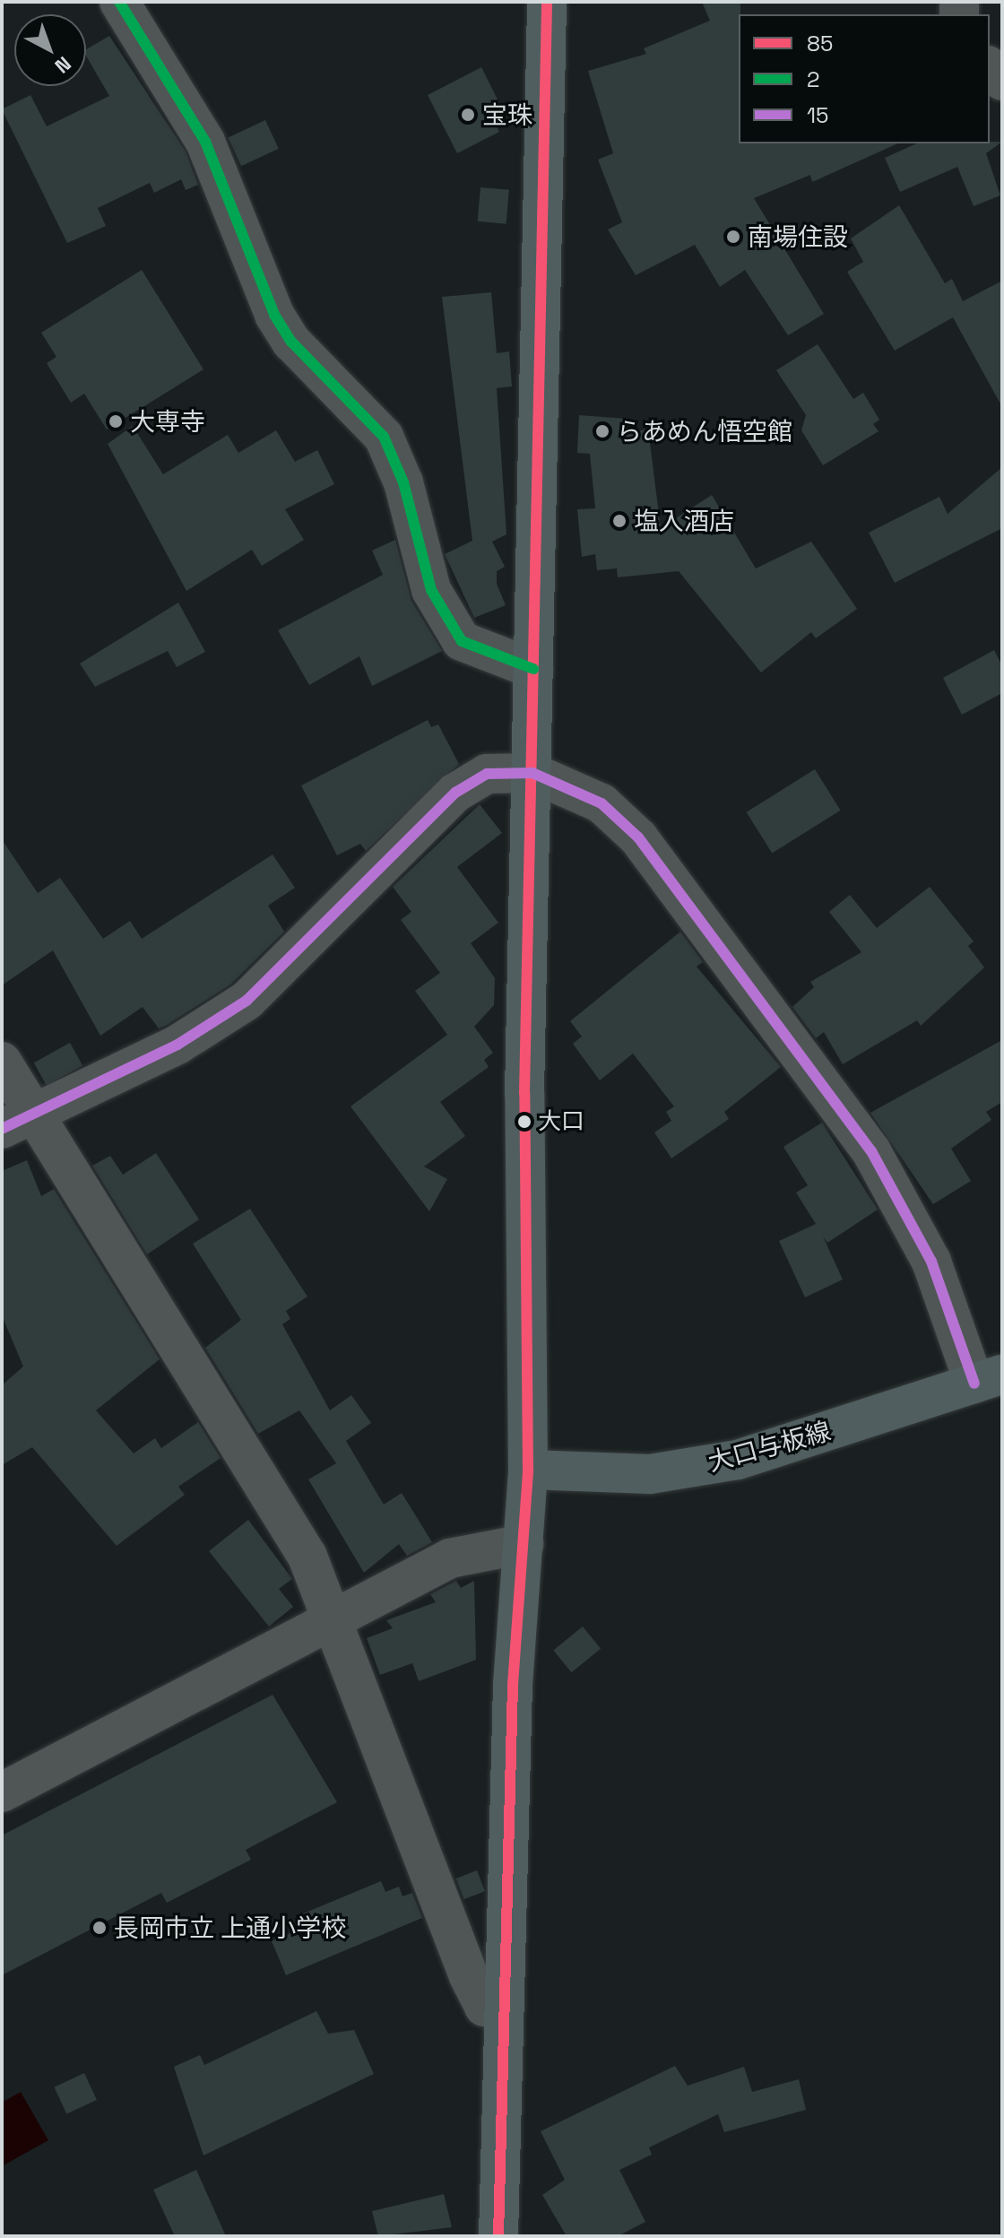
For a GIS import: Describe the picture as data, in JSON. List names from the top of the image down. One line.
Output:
{"streets":{"main road":["大口与板線"]},"places":["宝珠","南場住設","大専寺","らあめん悟空館","塩入酒店","大口","長岡市立 上通小学校"],"lines":["transit line 85","transit line 2","transit line 15"],"legend":["85","2","15"],"north":"bottom right"}
